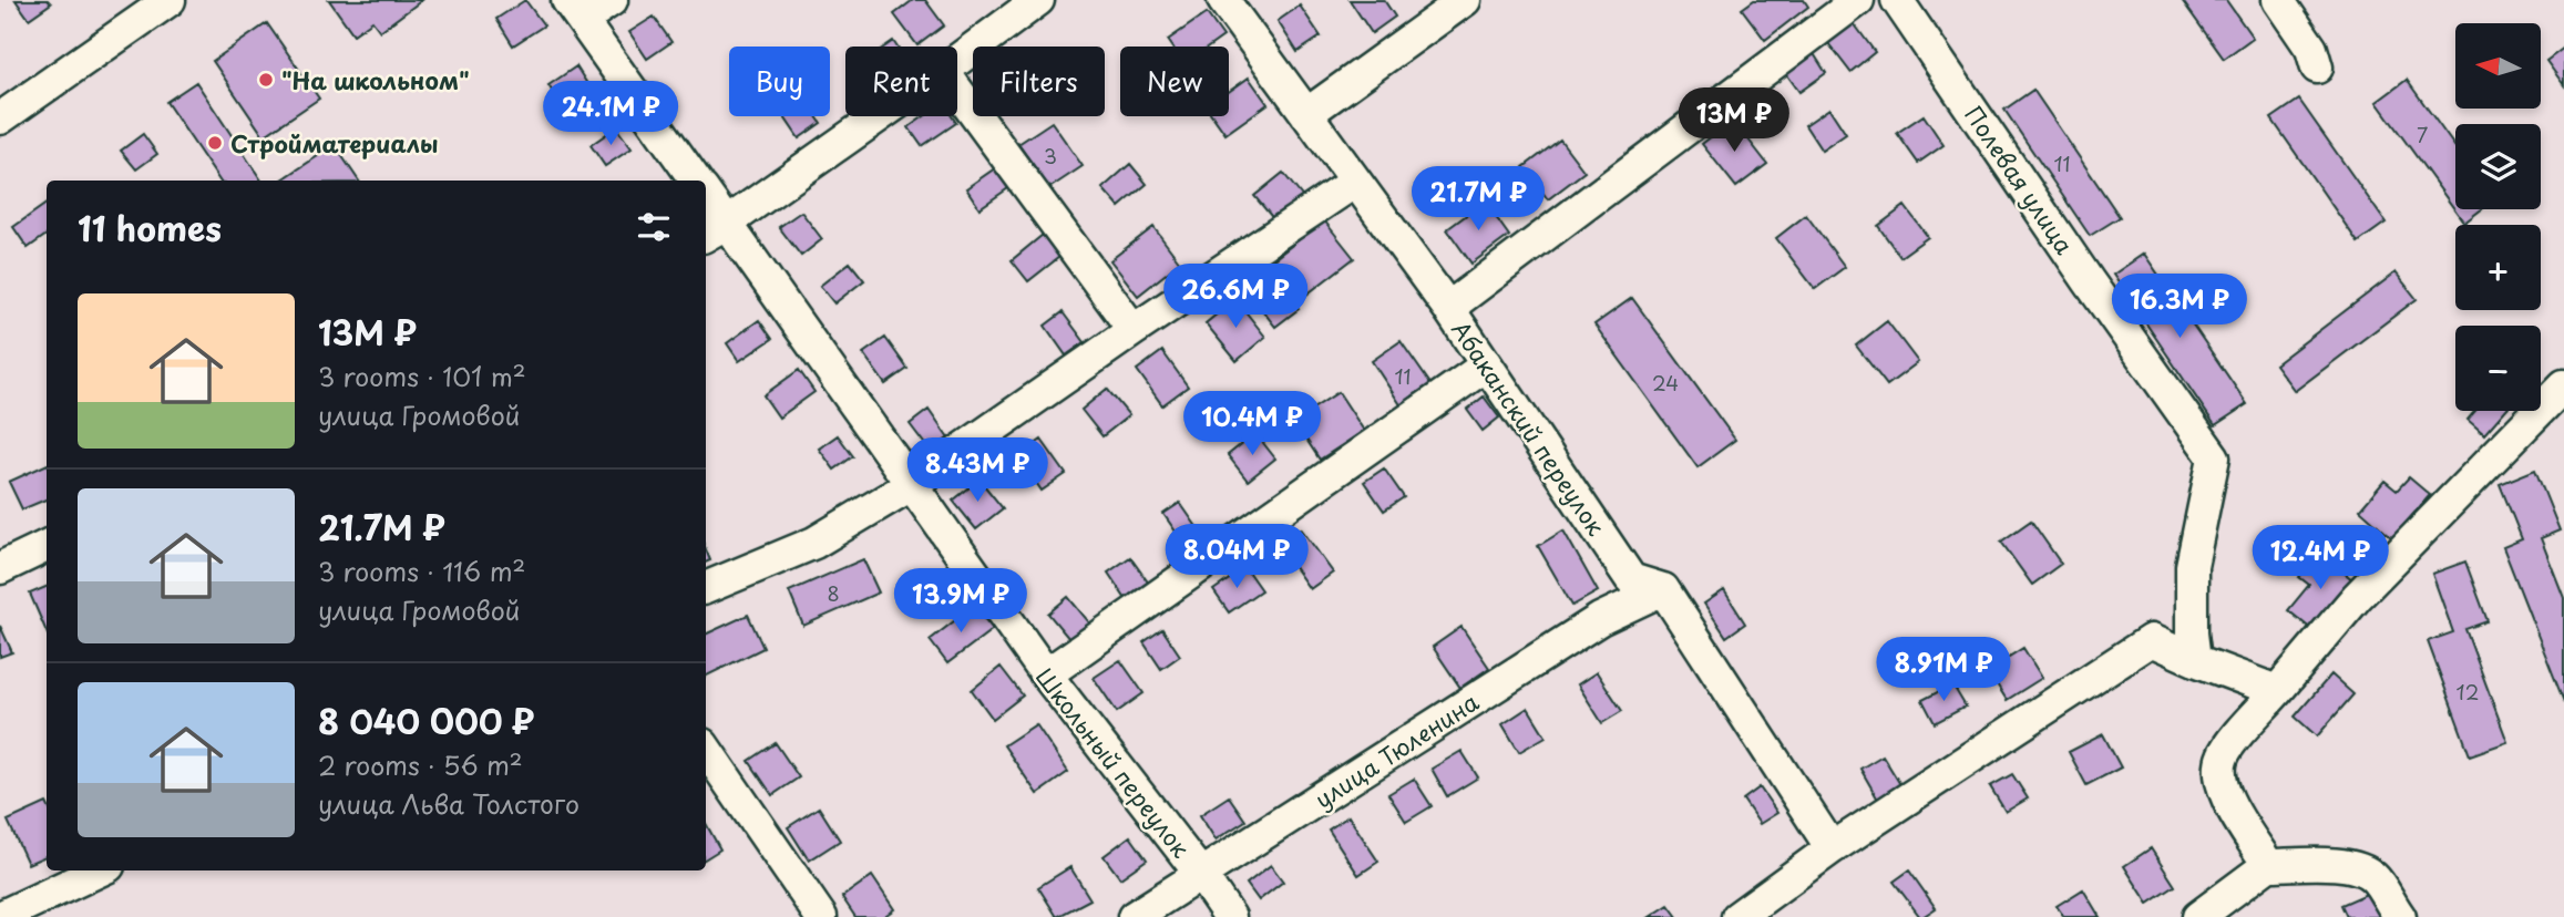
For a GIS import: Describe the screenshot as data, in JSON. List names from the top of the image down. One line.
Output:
{"streets":{"street":["Полевая улица","Абаканский переулок","улица Тюленина","Школьный переулок"]},"crossings":[["Абаканский переулок","улица Тюленина"],["улица Тюленина","Школьный переулок"]],"places":["\"На школьном\"","Стройматериалы"],"house_numbers":["7","3","11","11","24","8","12"],"north":"left","page":{"map_buttons":["+","−"],"chip":["Buy","Rent","Filters","New"],"price":["24.1M ₽","13M ₽","21.7M ₽","26.6M ₽","16.3M ₽","10.4M ₽","8.43M ₽","8.04M ₽","12.4M ₽","13.9M ₽","8.91M ₽"],"heading":"11 homes","list":[{"name":"13M ₽","note":"3 rooms · 101 m² · улица Громовой"},{"name":"21.7M ₽","note":"3 rooms · 116 m² · улица Громовой"},{"name":"8 040 000 ₽","note":"2 rooms · 56 m² · улица Льва Толстого"}]}}
